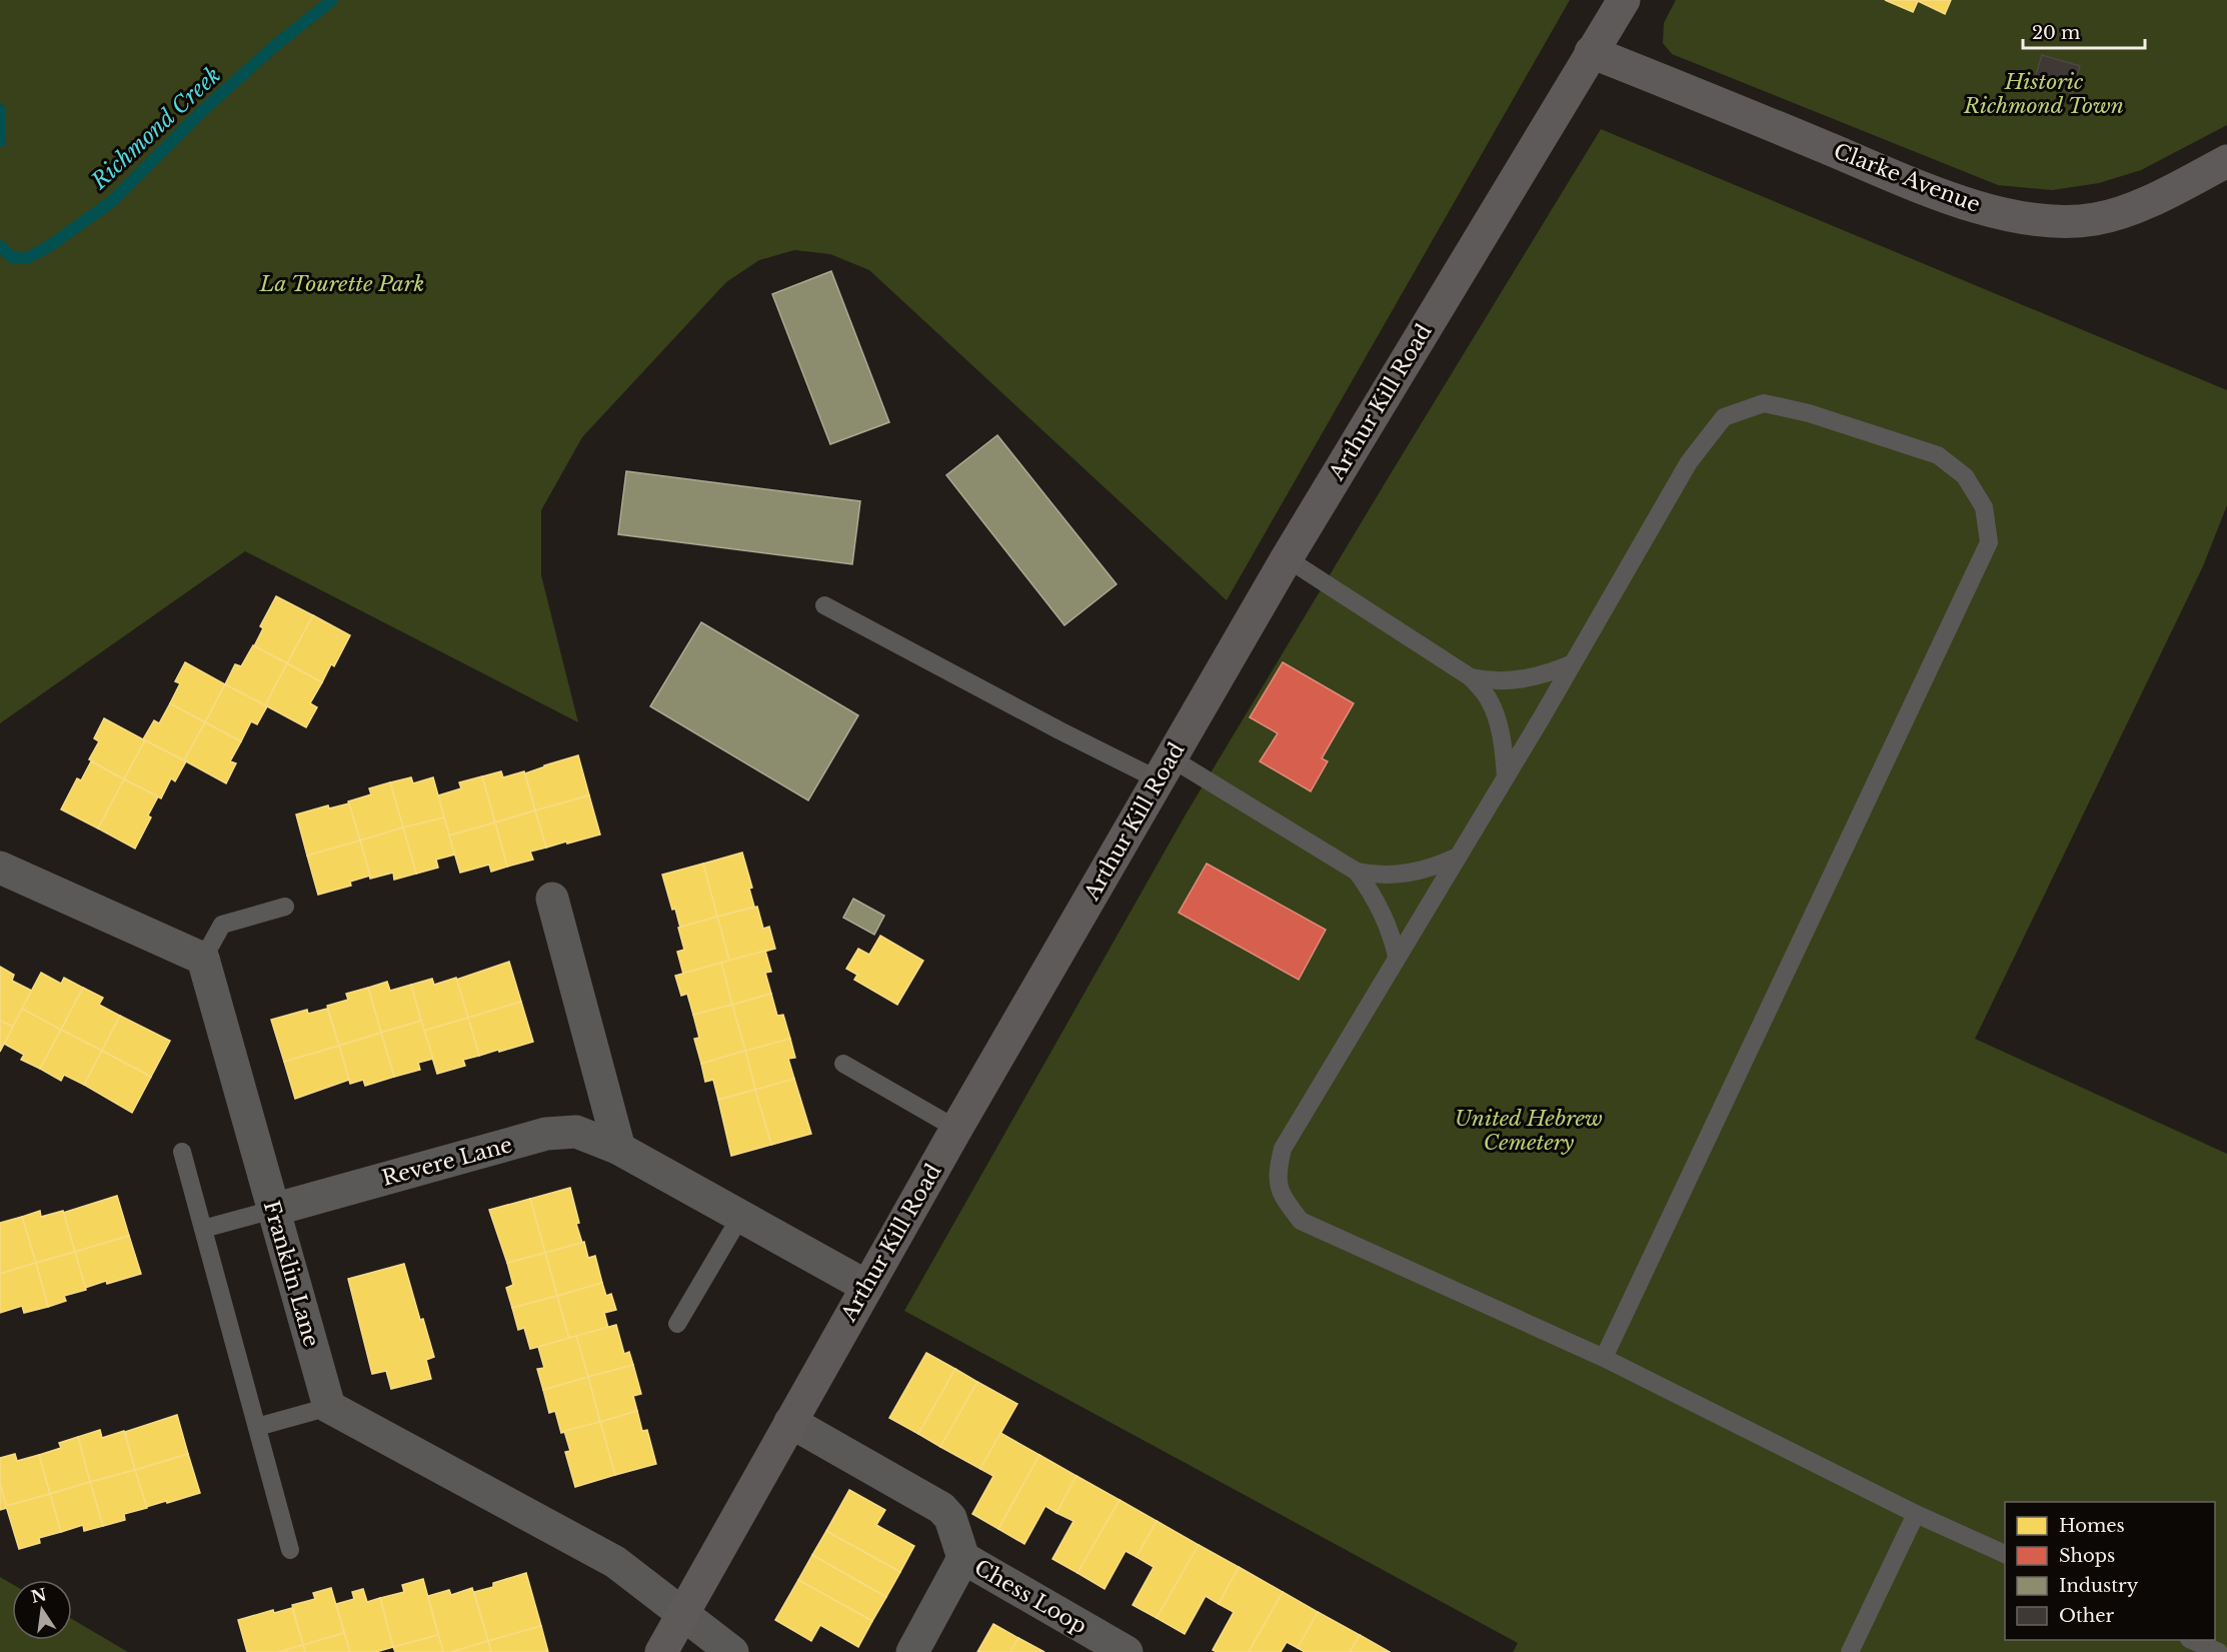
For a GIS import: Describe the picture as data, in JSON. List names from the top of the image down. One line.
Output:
{"streets":{"street":["Clarke Avenue","Arthur Kill Road","Revere Lane","Franklin Lane","Chess Loop"]},"crossings":[["Clarke Avenue","Arthur Kill Road"],["Arthur Kill Road","Revere Lane"],["Revere Lane","Franklin Lane"]],"water":["Richmond Creek"],"parks":["Historic Richmond Town","La Tourette Park","United Hebrew Cemetery"],"legend":["Homes","Shops","Industry","Other"],"scale_bar":"20 m","north":"top"}
